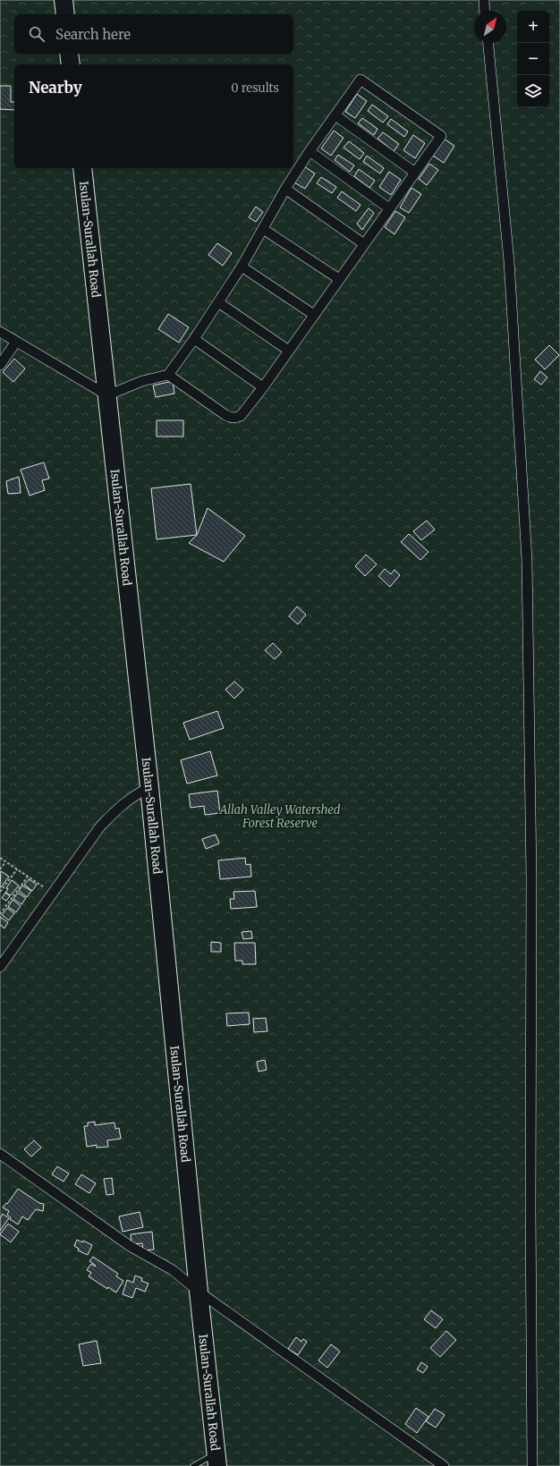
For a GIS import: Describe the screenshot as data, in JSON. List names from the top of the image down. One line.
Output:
{"streets":{"highway":["Isulan-Surallah Road"]},"parks":["Allah Valley Watershed Forest Reserve"],"north":"top right","page":{"map_buttons":["+","−"],"search":"Search here","heading":["Nearby","0 results"]}}
